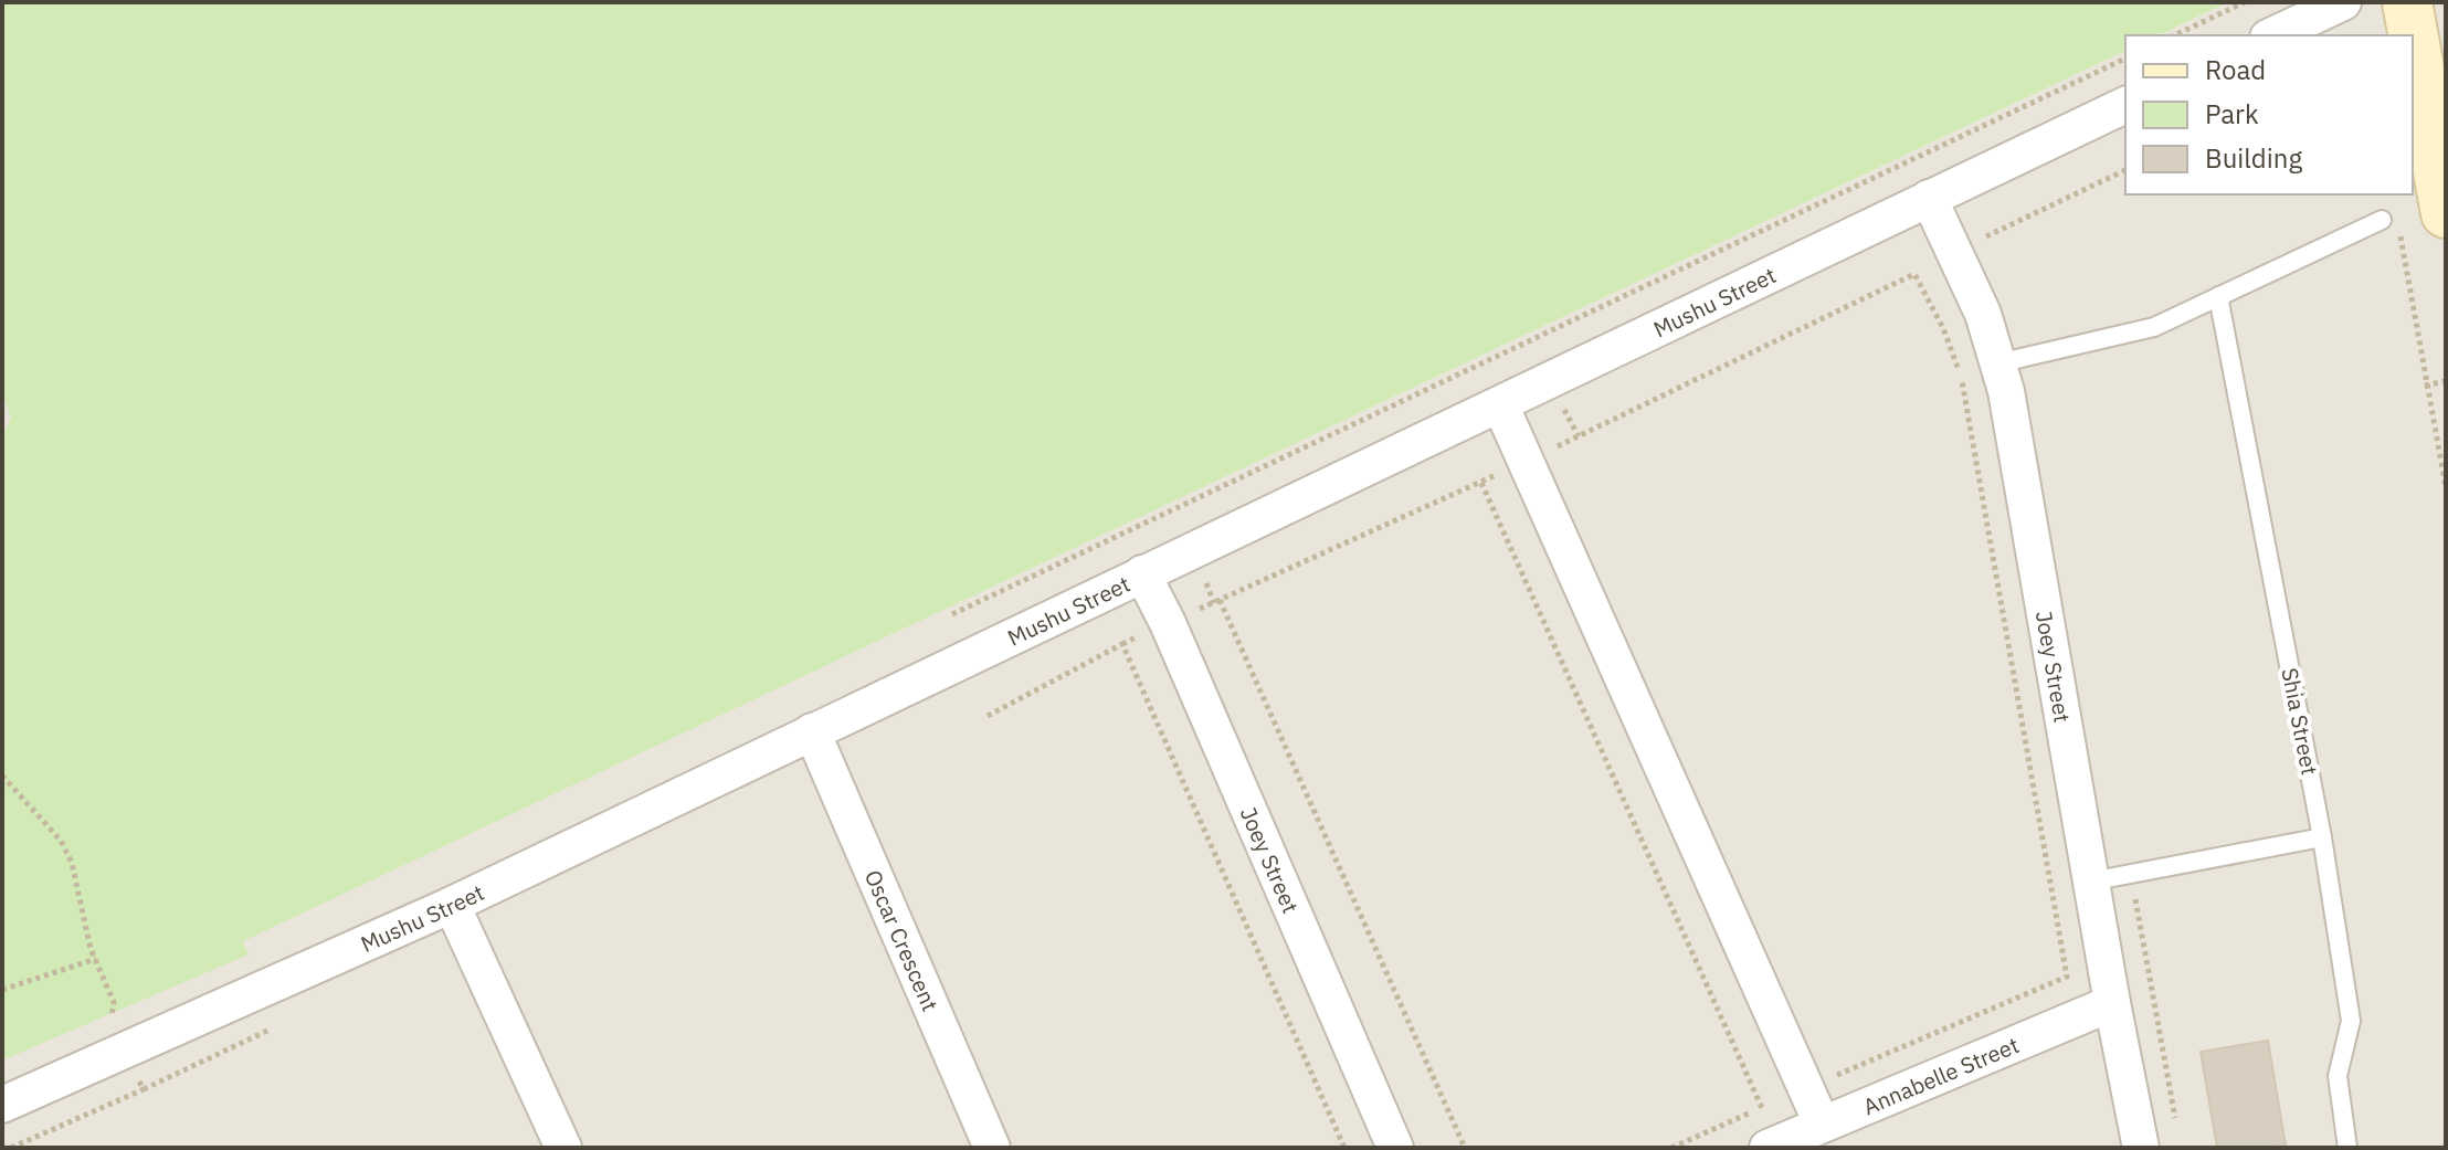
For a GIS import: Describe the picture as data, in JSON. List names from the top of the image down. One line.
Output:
{"streets":{"street":["Mushu Street","Joey Street","Oscar Crescent","Annabelle Street"],"lane":["Shia Street"]},"crossings":[["Mushu Street","Joey Street"],["Mushu Street","Oscar Crescent"],["Joey Street","Annabelle Street"]],"legend":["Road","Park","Building"]}
